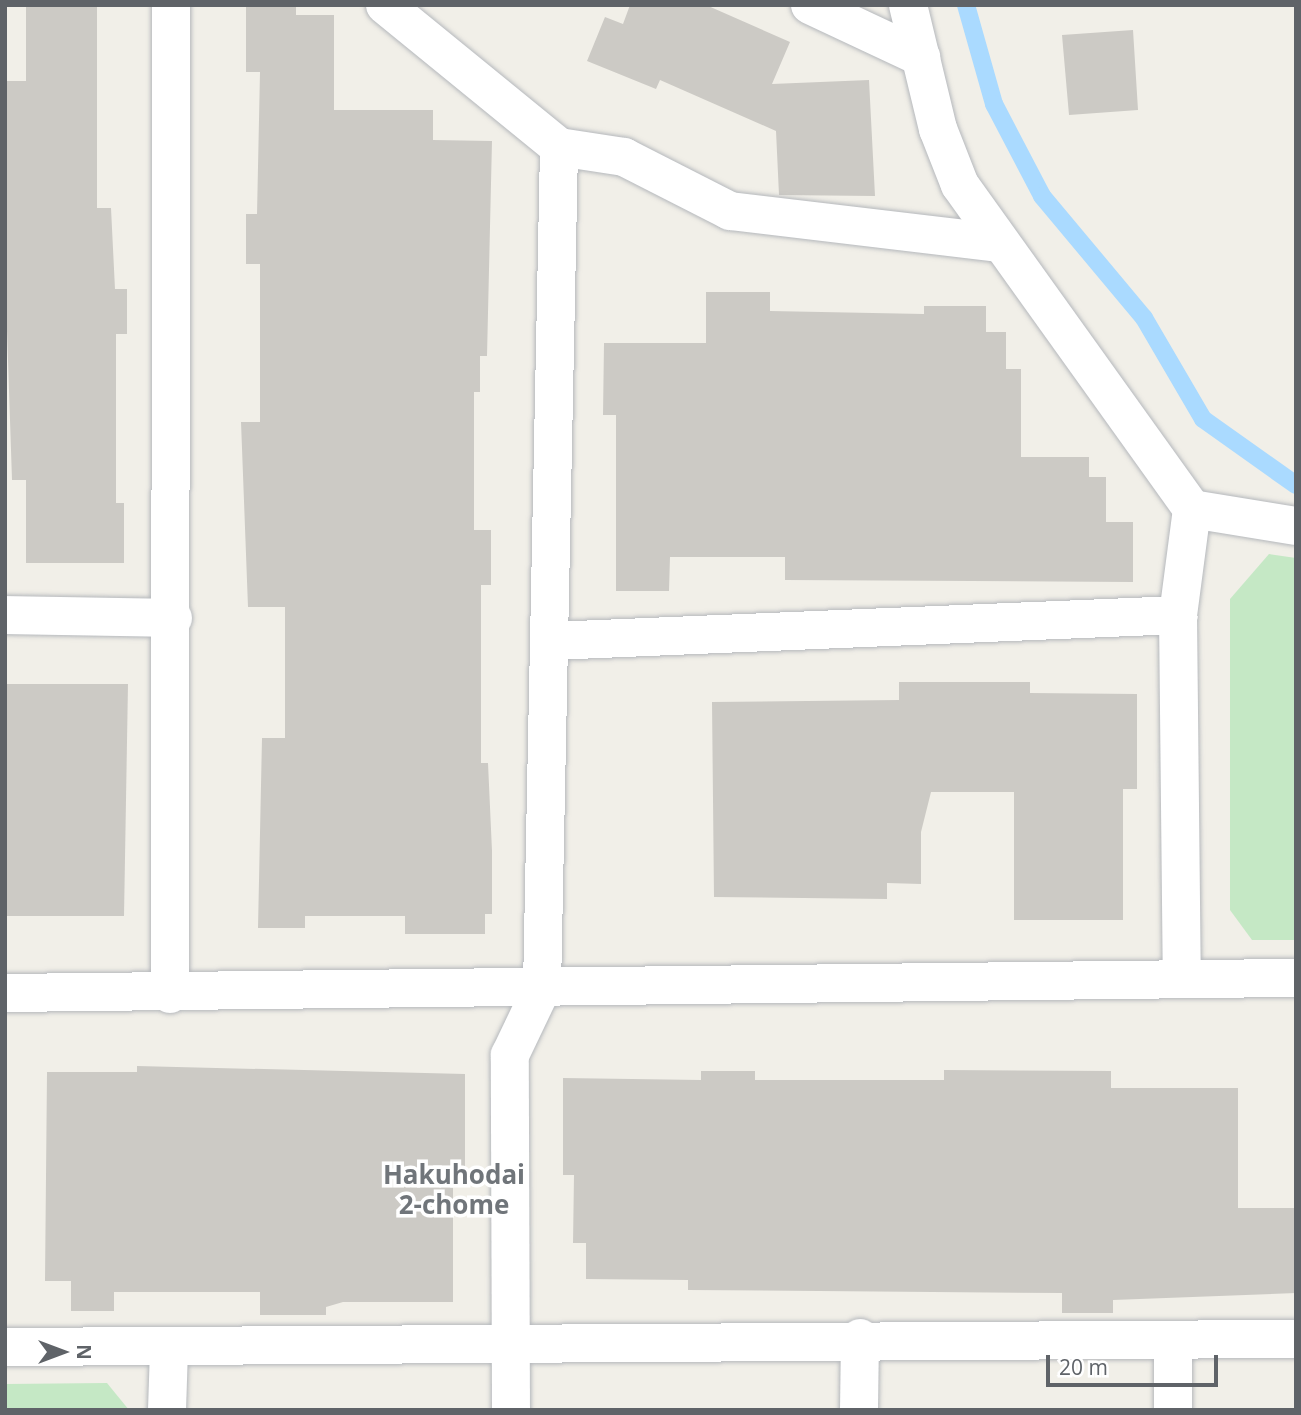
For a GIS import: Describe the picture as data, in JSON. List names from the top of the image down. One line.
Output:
{"districts":["Hakuhodai 2-chome"],"scale_bar":"20 m","north":"right"}
